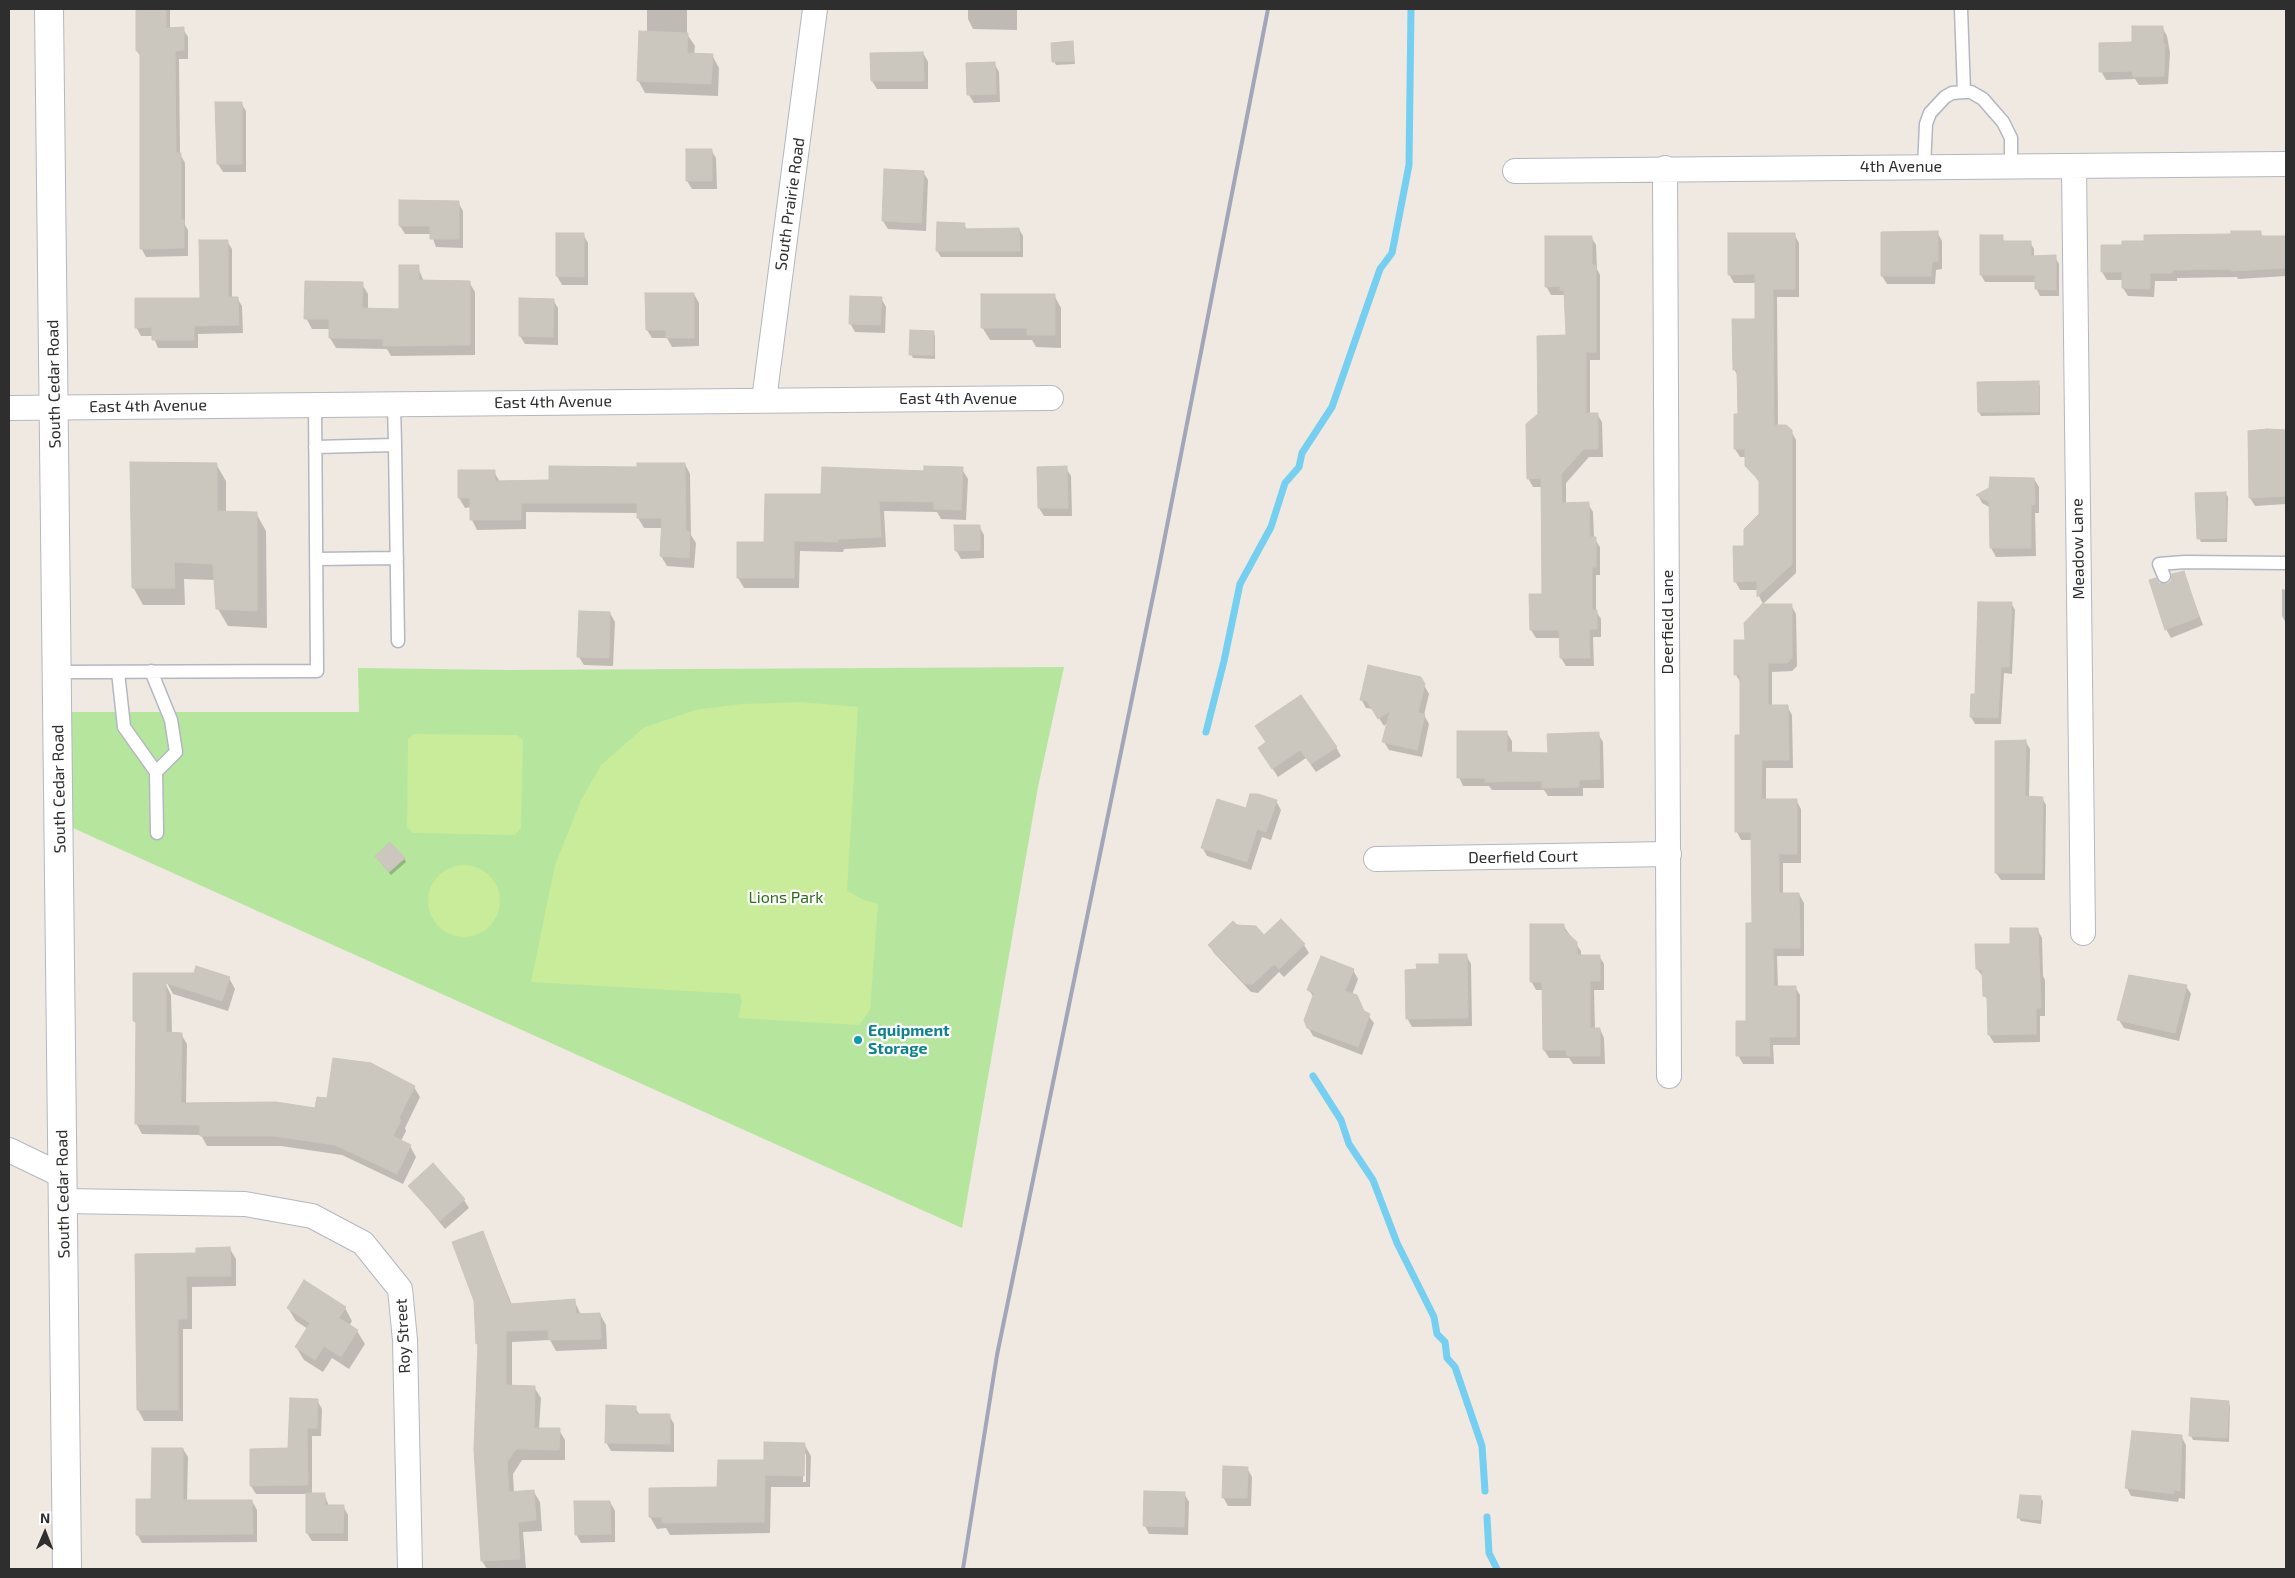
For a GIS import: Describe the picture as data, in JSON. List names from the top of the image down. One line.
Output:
{"streets":{"main road":["South Cedar Road"],"street":["4th Avenue","South Prairie Road","East 4th Avenue","Meadow Lane","Deerfield Lane","Deerfield Court","Roy Street"]},"crossings":[["4th Avenue","Meadow Lane"],["4th Avenue","Deerfield Lane"],["South Prairie Road","East 4th Avenue"],["South Cedar Road","East 4th Avenue"],["South Cedar Road","Roy Street"],["Deerfield Lane","Deerfield Court"]],"parks":["Lions Park"],"places":["Equipment Storage"],"north":"top"}
